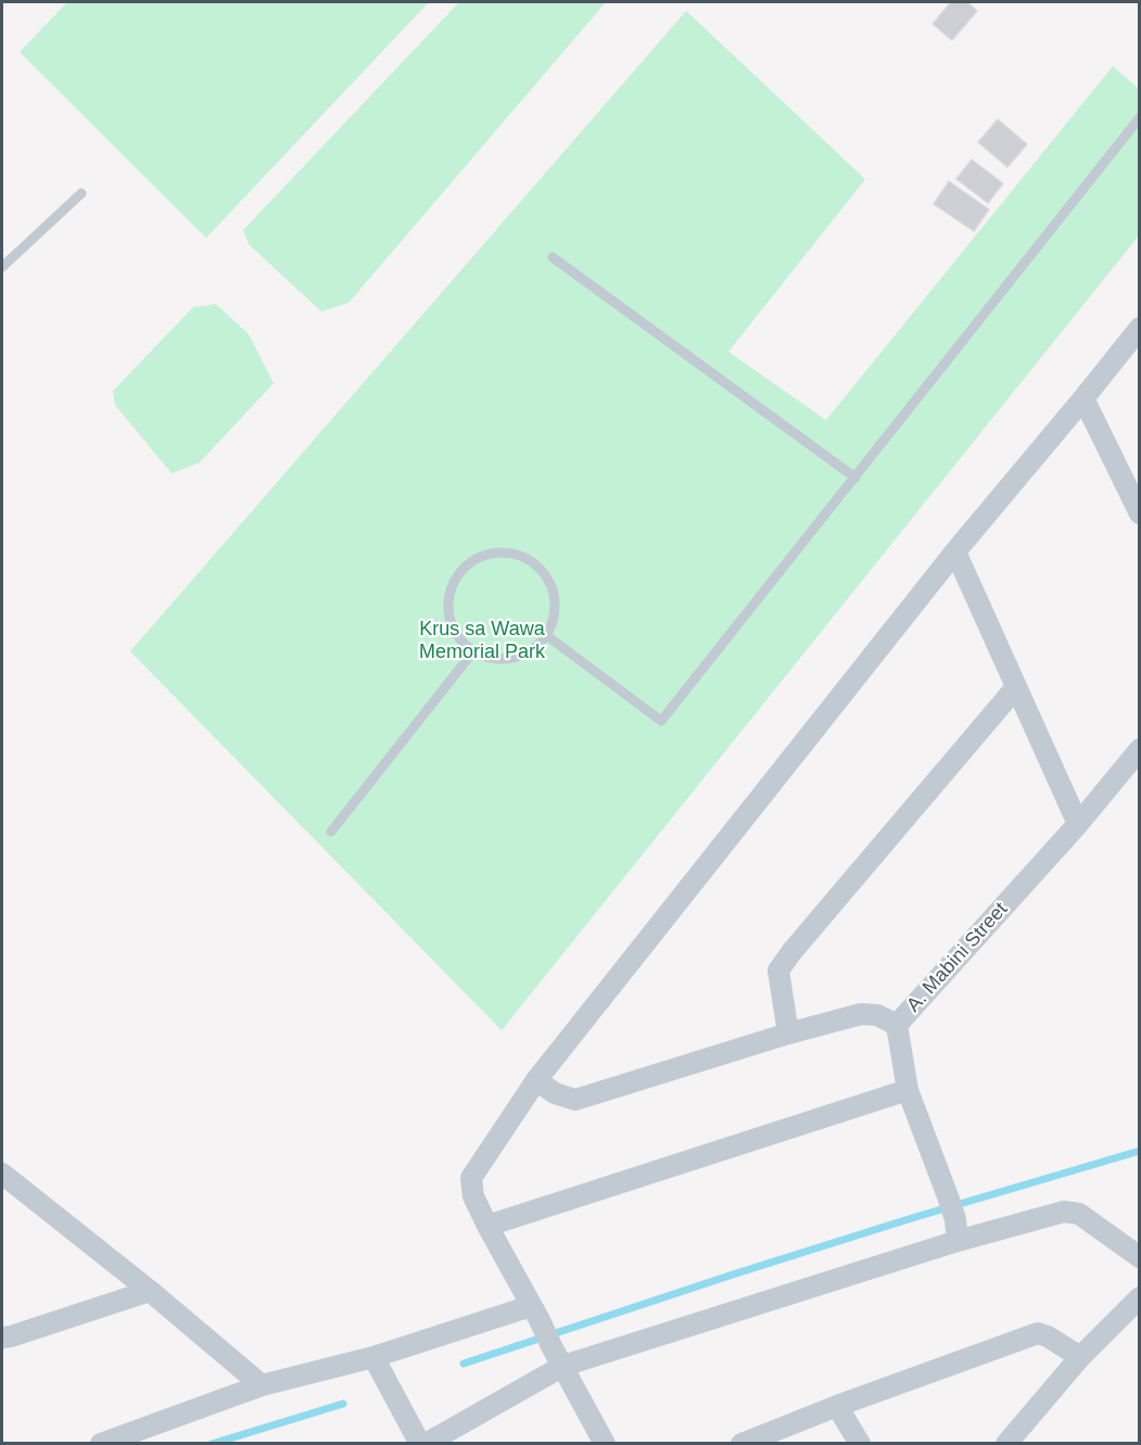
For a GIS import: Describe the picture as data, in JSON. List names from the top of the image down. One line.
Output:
{"streets":{"street":["A. Mabini Street"]},"parks":["Krus sa Wawa Memorial Park"]}
